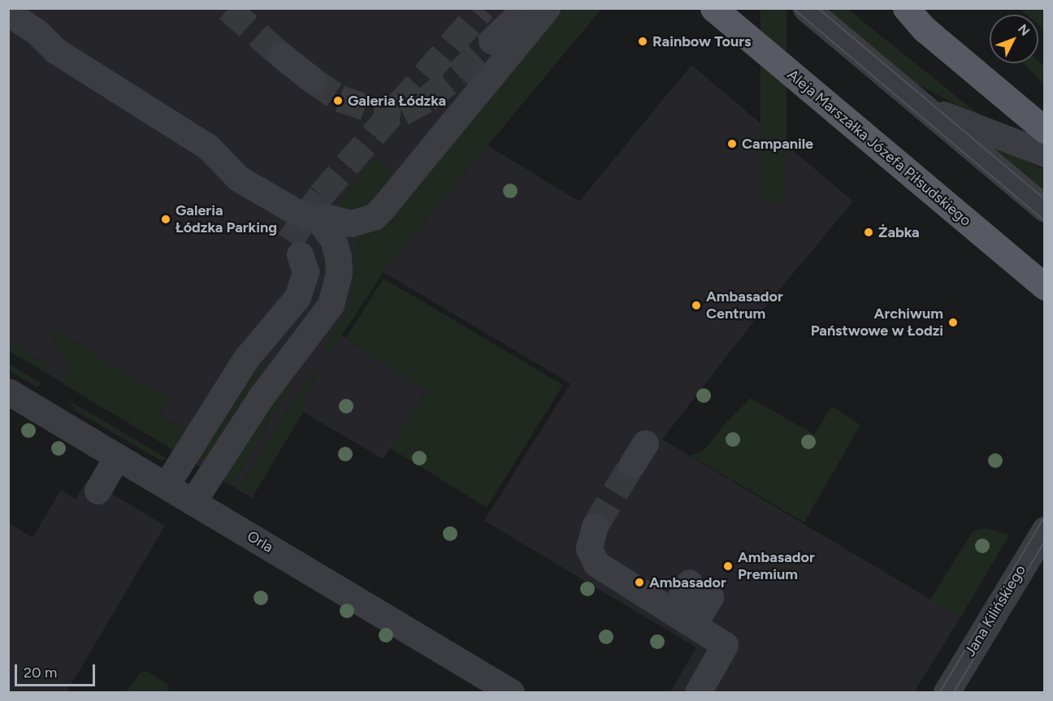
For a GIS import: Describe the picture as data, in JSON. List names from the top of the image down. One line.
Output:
{"streets":{"main road":["Aleja Marszałka Józefa Piłsudskiego"],"street":["Orla","Jana Kilińskiego"]},"places":["Rainbow Tours","Galeria Łódzka","Campanile","Galeria Łódzka Parking","Żabka","Ambasador Centrum","Archiwum Państwowe w Łodzi","Ambasador Premium","Ambasador"],"scale_bar":"20 m","north":"top right"}
